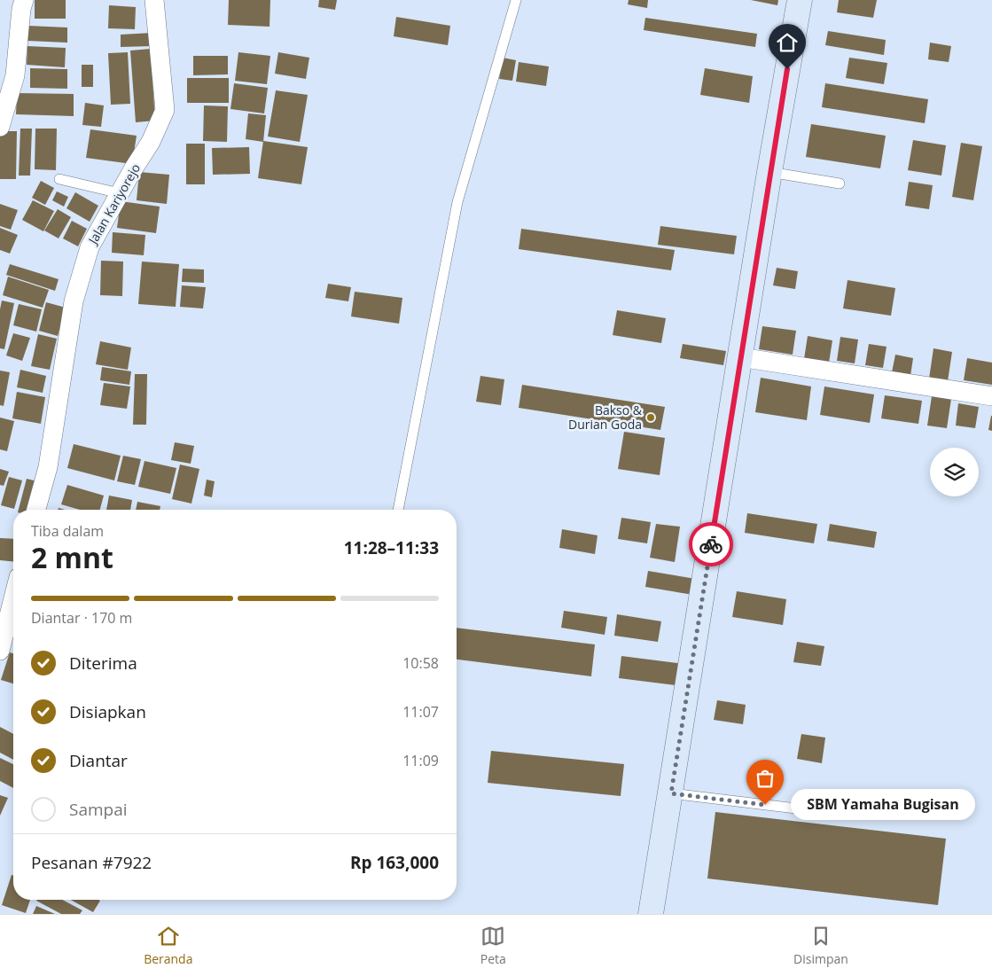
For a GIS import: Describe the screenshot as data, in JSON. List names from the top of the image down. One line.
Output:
{"streets":{"street":["Jalan Kariyorejo"]},"places":["Bakso & Durian Goda","SBM Yamaha Bugisan"],"page":{"heading":["2 mnt","Tiba dalam","11:28–11:33"],"panel":["Pesanan #7922","Rp 163,000"],"bar":"Diantar · 170 m","list":[["Diterima","10:58"],["Disiapkan","11:07"],["Diantar","11:09"],"Sampai"],"bubble":"SBM Yamaha Bugisan","tabs":["Beranda","Peta","Disimpan"]}}
